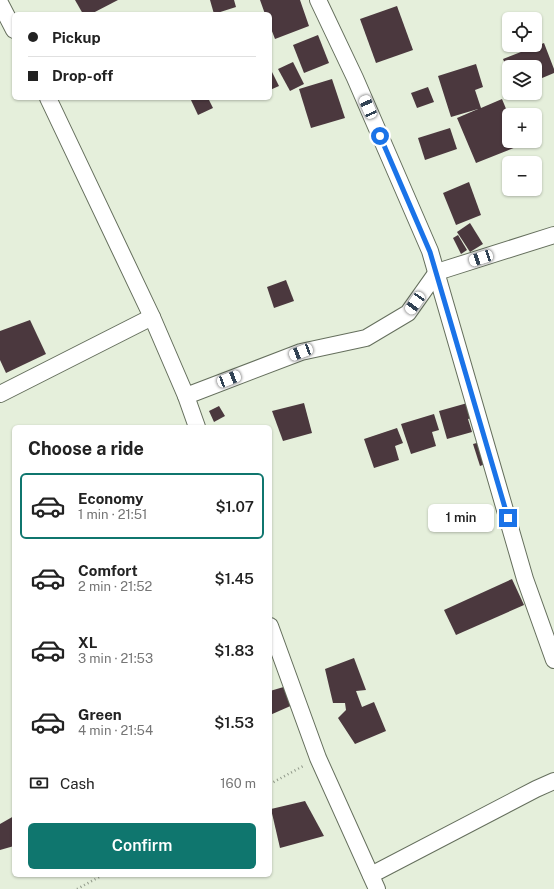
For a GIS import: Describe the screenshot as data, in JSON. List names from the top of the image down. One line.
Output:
{"page":{"map_buttons":["+","−"],"banner":["Pickup","Drop-off"],"heading":"Choose a ride","list":[{"name":"Economy","note":"1 min · 21:51","value":"$1.07"},{"name":"Comfort","note":"2 min · 21:52","value":"$1.45"},{"name":"XL","note":"3 min · 21:53","value":"$1.83"},{"name":"Green","note":"4 min · 21:54","value":"$1.53"}],"bubble":"1 min","pay":["Cash","160 m"],"buttons":"Confirm"}}
